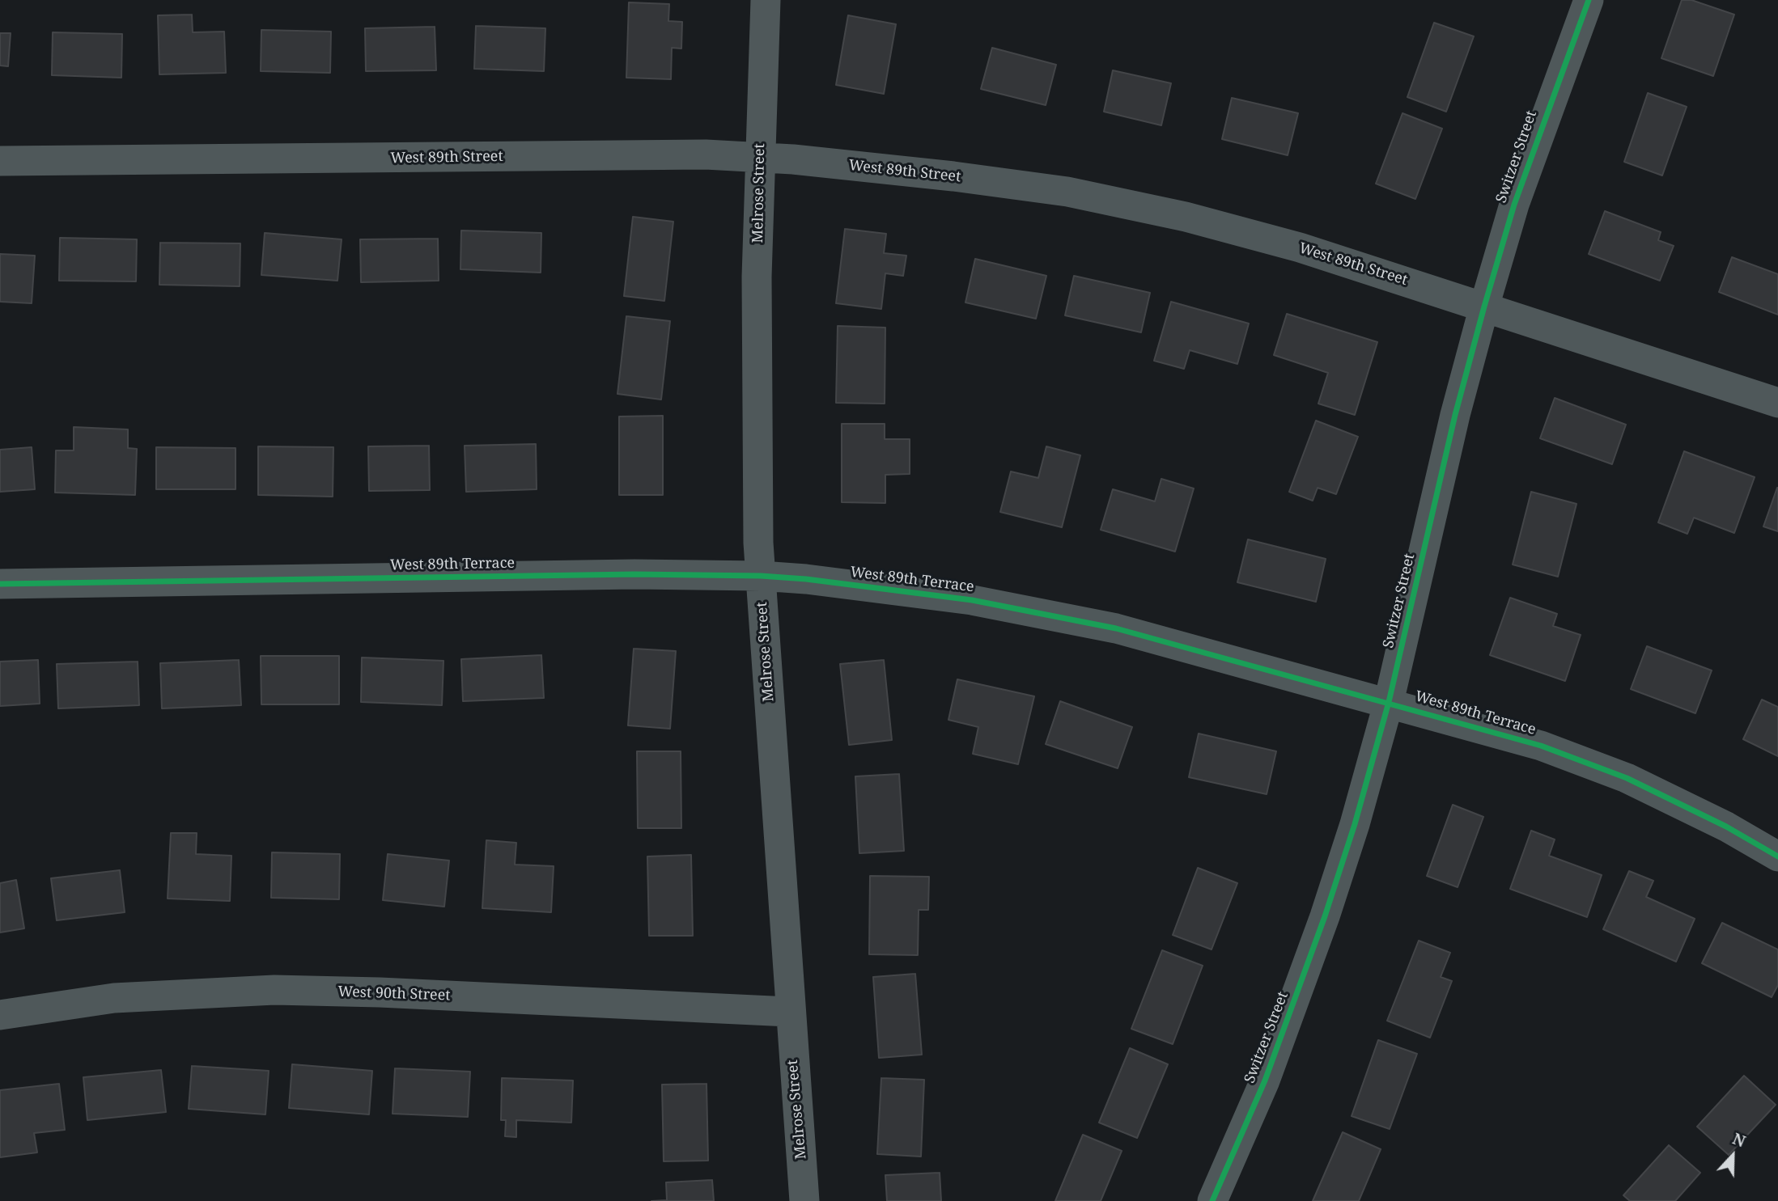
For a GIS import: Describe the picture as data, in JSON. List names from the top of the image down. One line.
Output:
{"streets":{"street":["Switzer Street","West 89th Street","Melrose Street","West 89th Terrace","West 90th Street"]},"crossings":[["Switzer Street","West 89th Street"],["Switzer Street","West 89th Terrace"],["West 89th Street","Melrose Street"],["Melrose Street","West 89th Terrace"],["Melrose Street","West 90th Street"]],"north":"top"}
